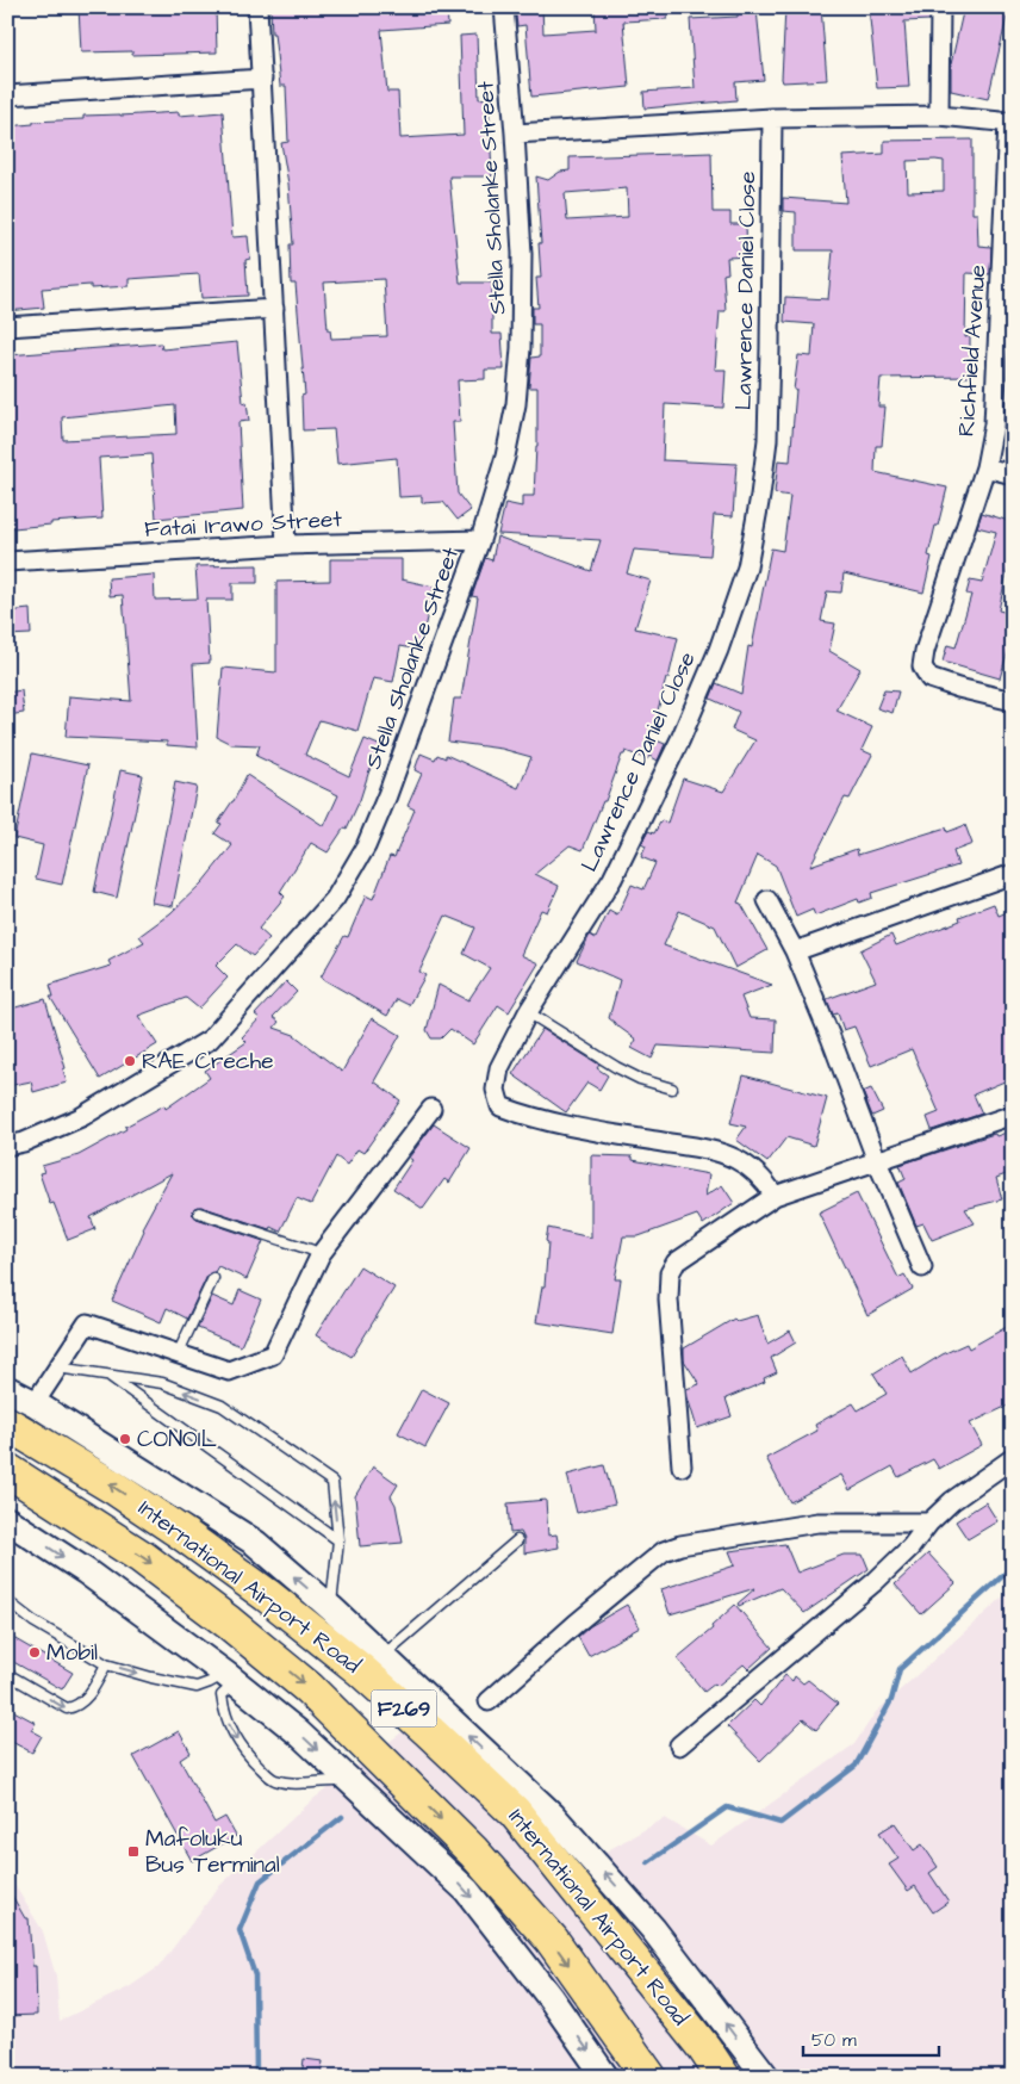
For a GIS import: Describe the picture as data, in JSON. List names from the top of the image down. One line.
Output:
{"streets":{"highway":["International Airport Road","F269"],"street":["Stella Sholanke Street","Lawrence Daniel Close","Richfield Avenue","Fatai Irawo Street"]},"crossings":[["Stella Sholanke Street","Fatai Irawo Street"]],"places":{"other":["RAE Creche","CONOIL","Mobil"],"transit":["Mafoluku Bus Terminal"]},"scale_bar":"50 m"}
